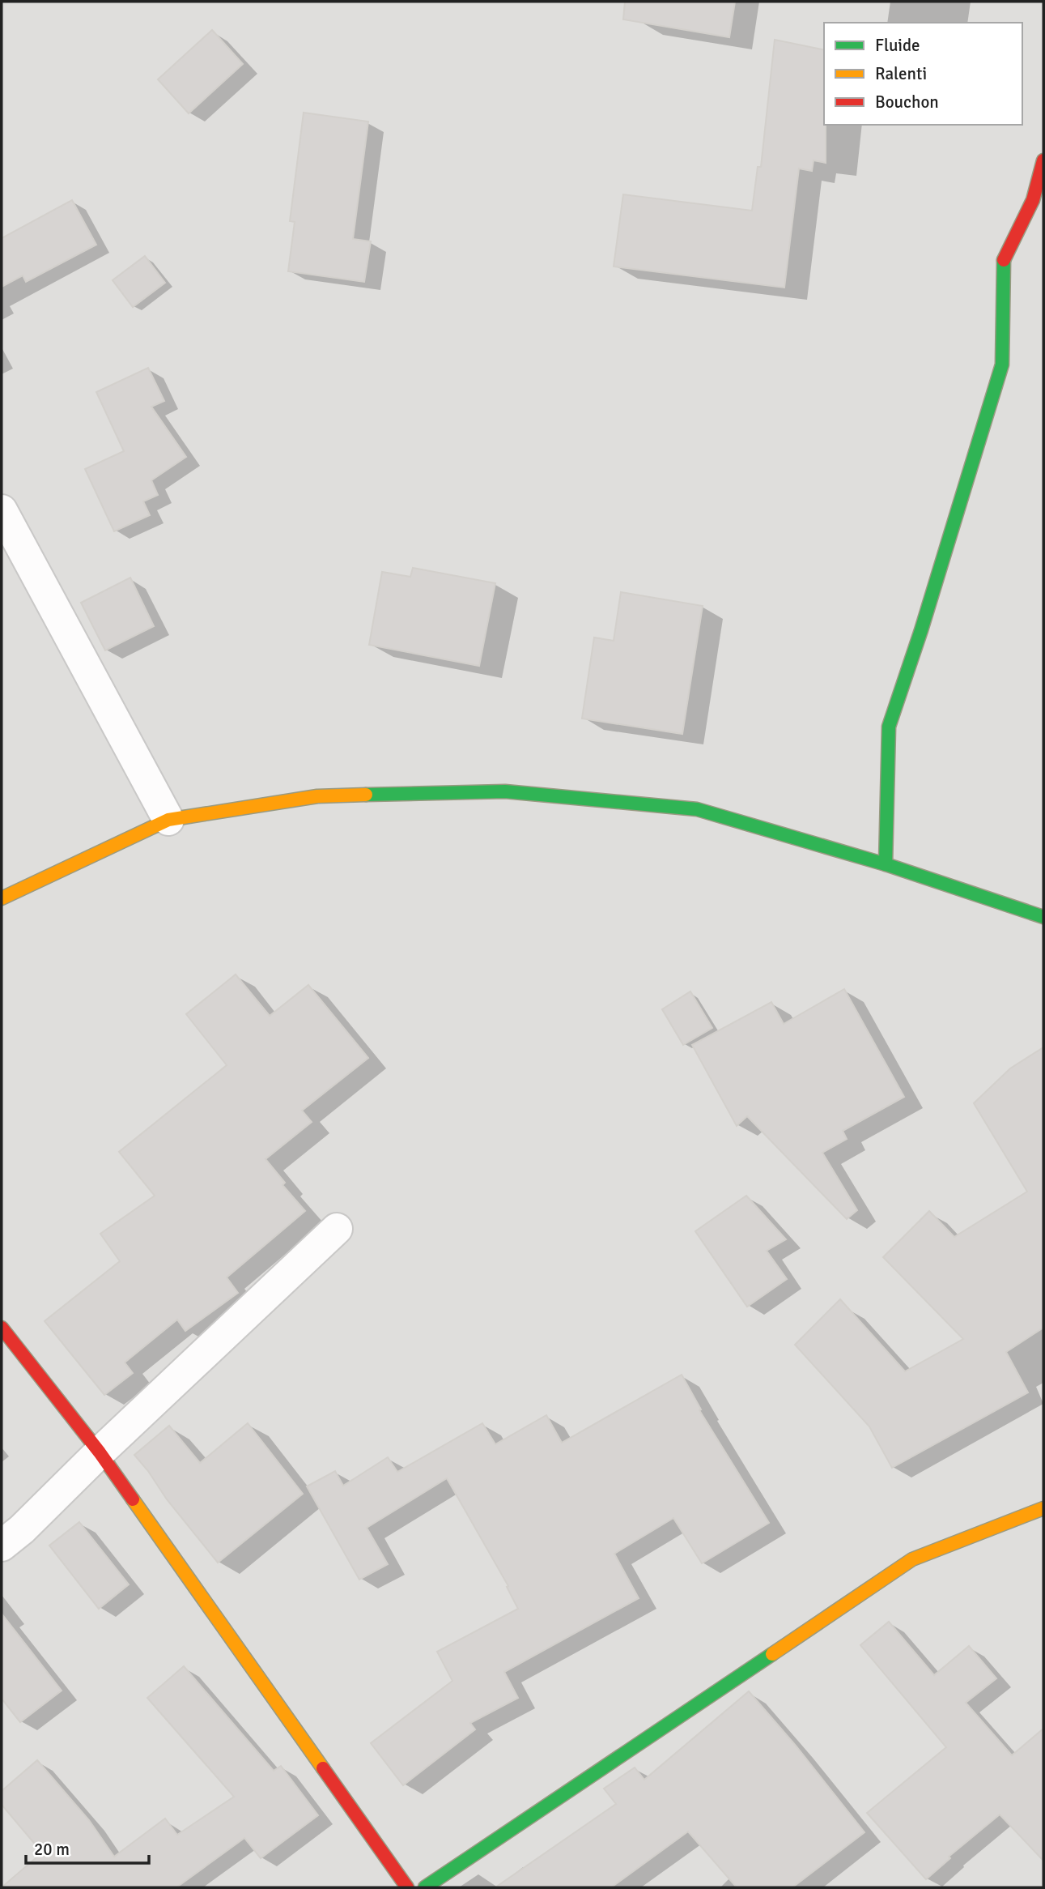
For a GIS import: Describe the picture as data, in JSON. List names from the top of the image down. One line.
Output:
{"legend":["Fluide","Ralenti","Bouchon"],"scale_bar":"20 m"}
